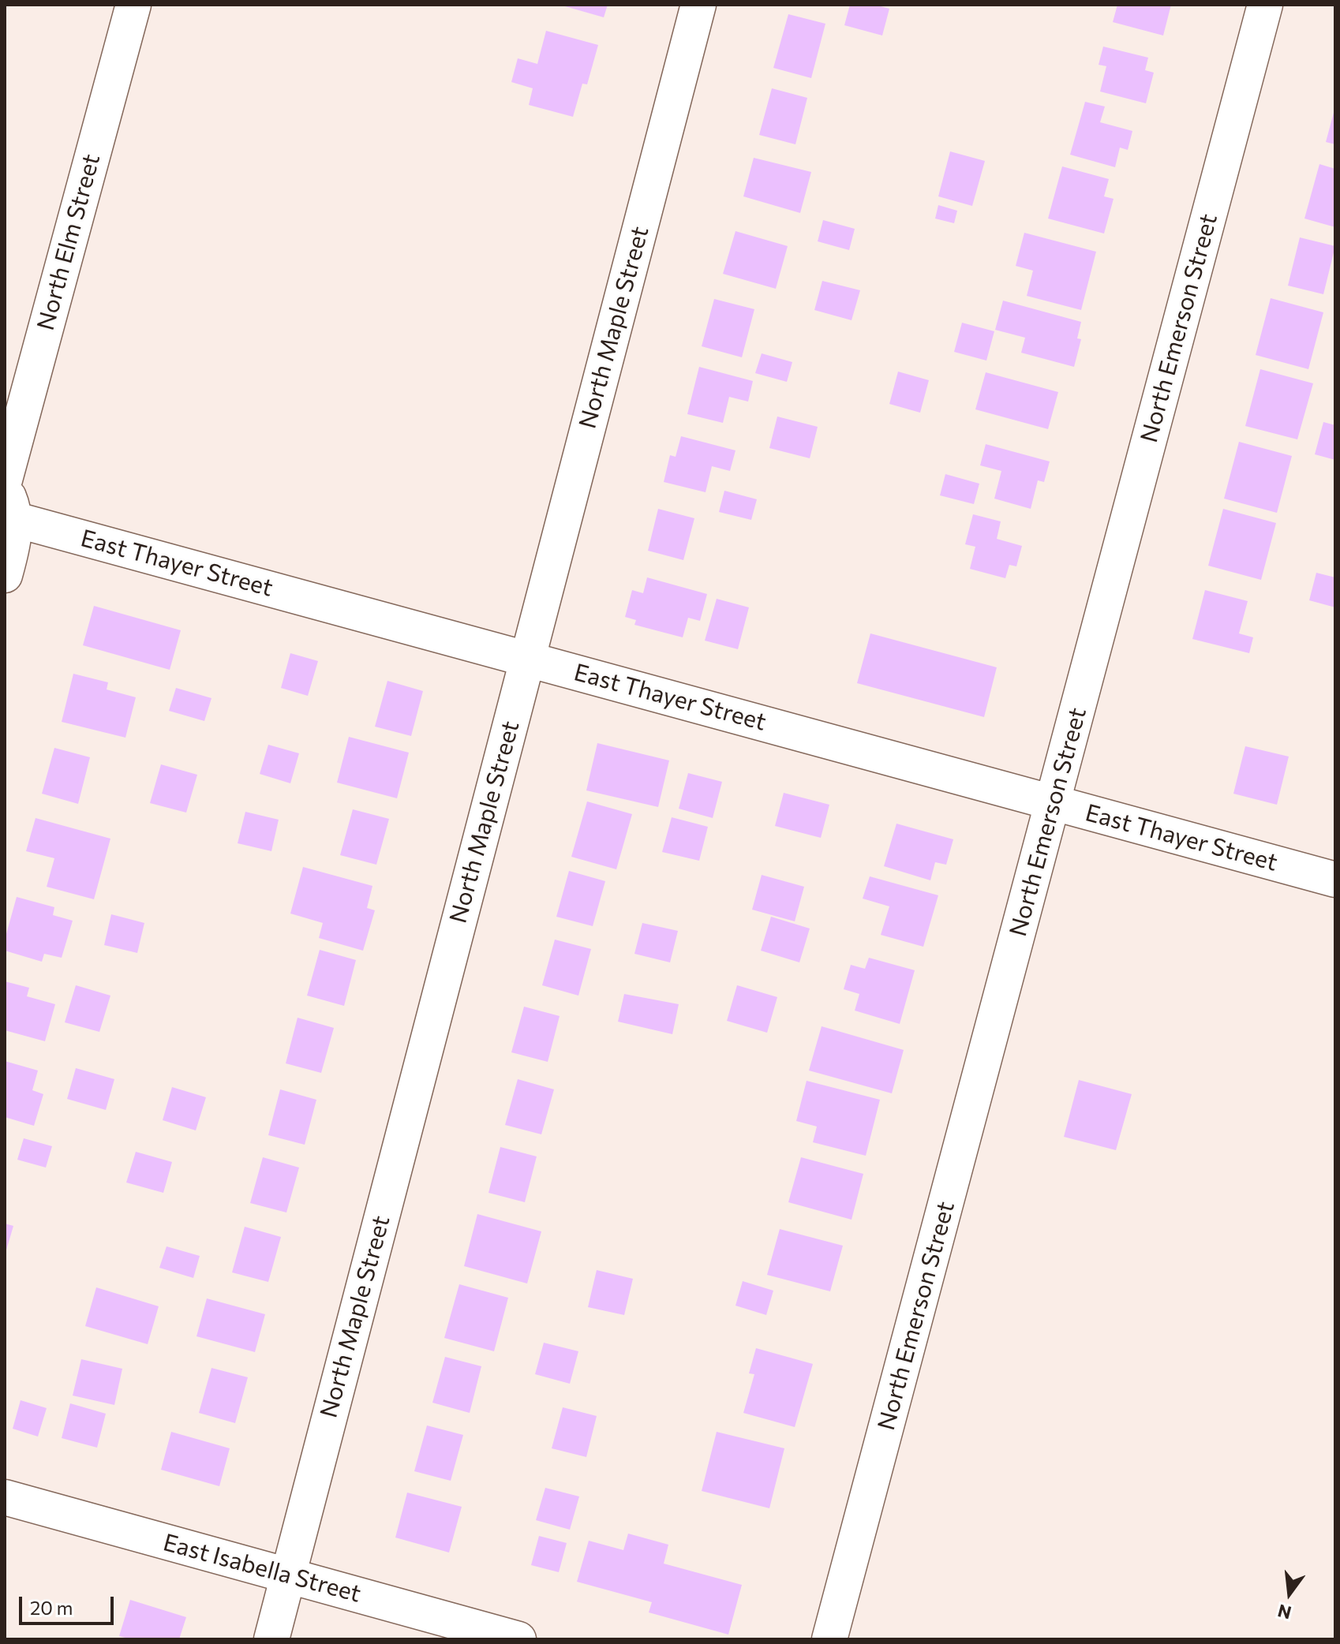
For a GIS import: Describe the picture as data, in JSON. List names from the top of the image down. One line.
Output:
{"streets":{"street":["North Elm Street","North Maple Street","North Emerson Street","East Thayer Street","East Isabella Street"]},"crossings":[["North Elm Street","East Thayer Street"],["North Maple Street","East Thayer Street"],["North Maple Street","East Isabella Street"],["North Emerson Street","East Thayer Street"]],"scale_bar":"20 m","north":"bottom"}
